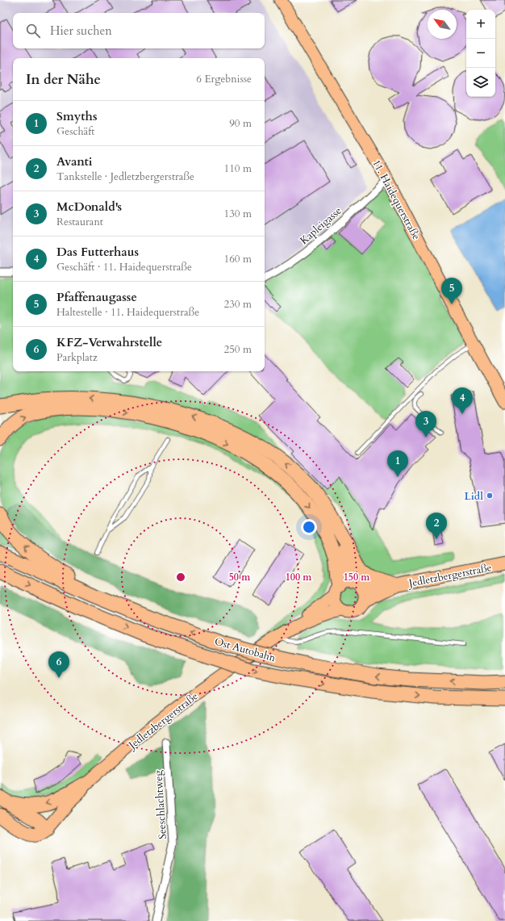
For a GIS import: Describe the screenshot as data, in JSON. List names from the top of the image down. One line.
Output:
{"streets":{"highway":["Ost Autobahn"],"main road":["11. Haidequerstraße","Jedletzbergerstraße"],"street":["Kapleigasse","Seeschlachtweg"]},"crossings":[["11. Haidequerstraße","Kapleigasse"]],"places":["Lidl"],"north":"top left","page":{"map_buttons":["+","−"],"search":"Hier suchen","heading":["In der Nähe","6 Ergebnisse"],"list":[{"mark":"1","name":"Smyths","note":"Geschäft","value":"90 m"},{"mark":"2","name":"Avanti","note":"Tankstelle · Jedletzbergerstraße","value":"110 m"},{"mark":"3","name":"McDonald's","note":"Restaurant","value":"130 m"},{"mark":"4","name":"Das Futterhaus","note":"Geschäft · 11. Haidequerstraße","value":"160 m"},{"mark":"5","name":"Pfaffenaugasse","note":"Haltestelle · 11. Haidequerstraße","value":"230 m"},{"mark":"6","name":"KFZ-Verwahrstelle","note":"Parkplatz","value":"250 m"}],"pins":["5","4","3","1","2","6"]},"rings":["50 m","100 m","150 m"]}
